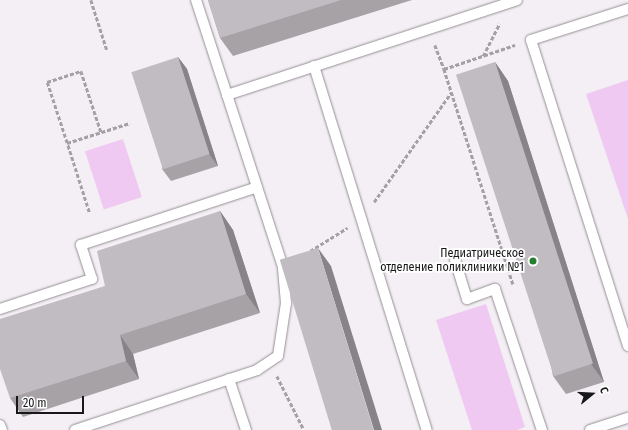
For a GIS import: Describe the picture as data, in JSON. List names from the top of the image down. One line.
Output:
{"places":["Педиатрическое отделение поликлиники №1"],"scale_bar":"20 m","north":"right"}
